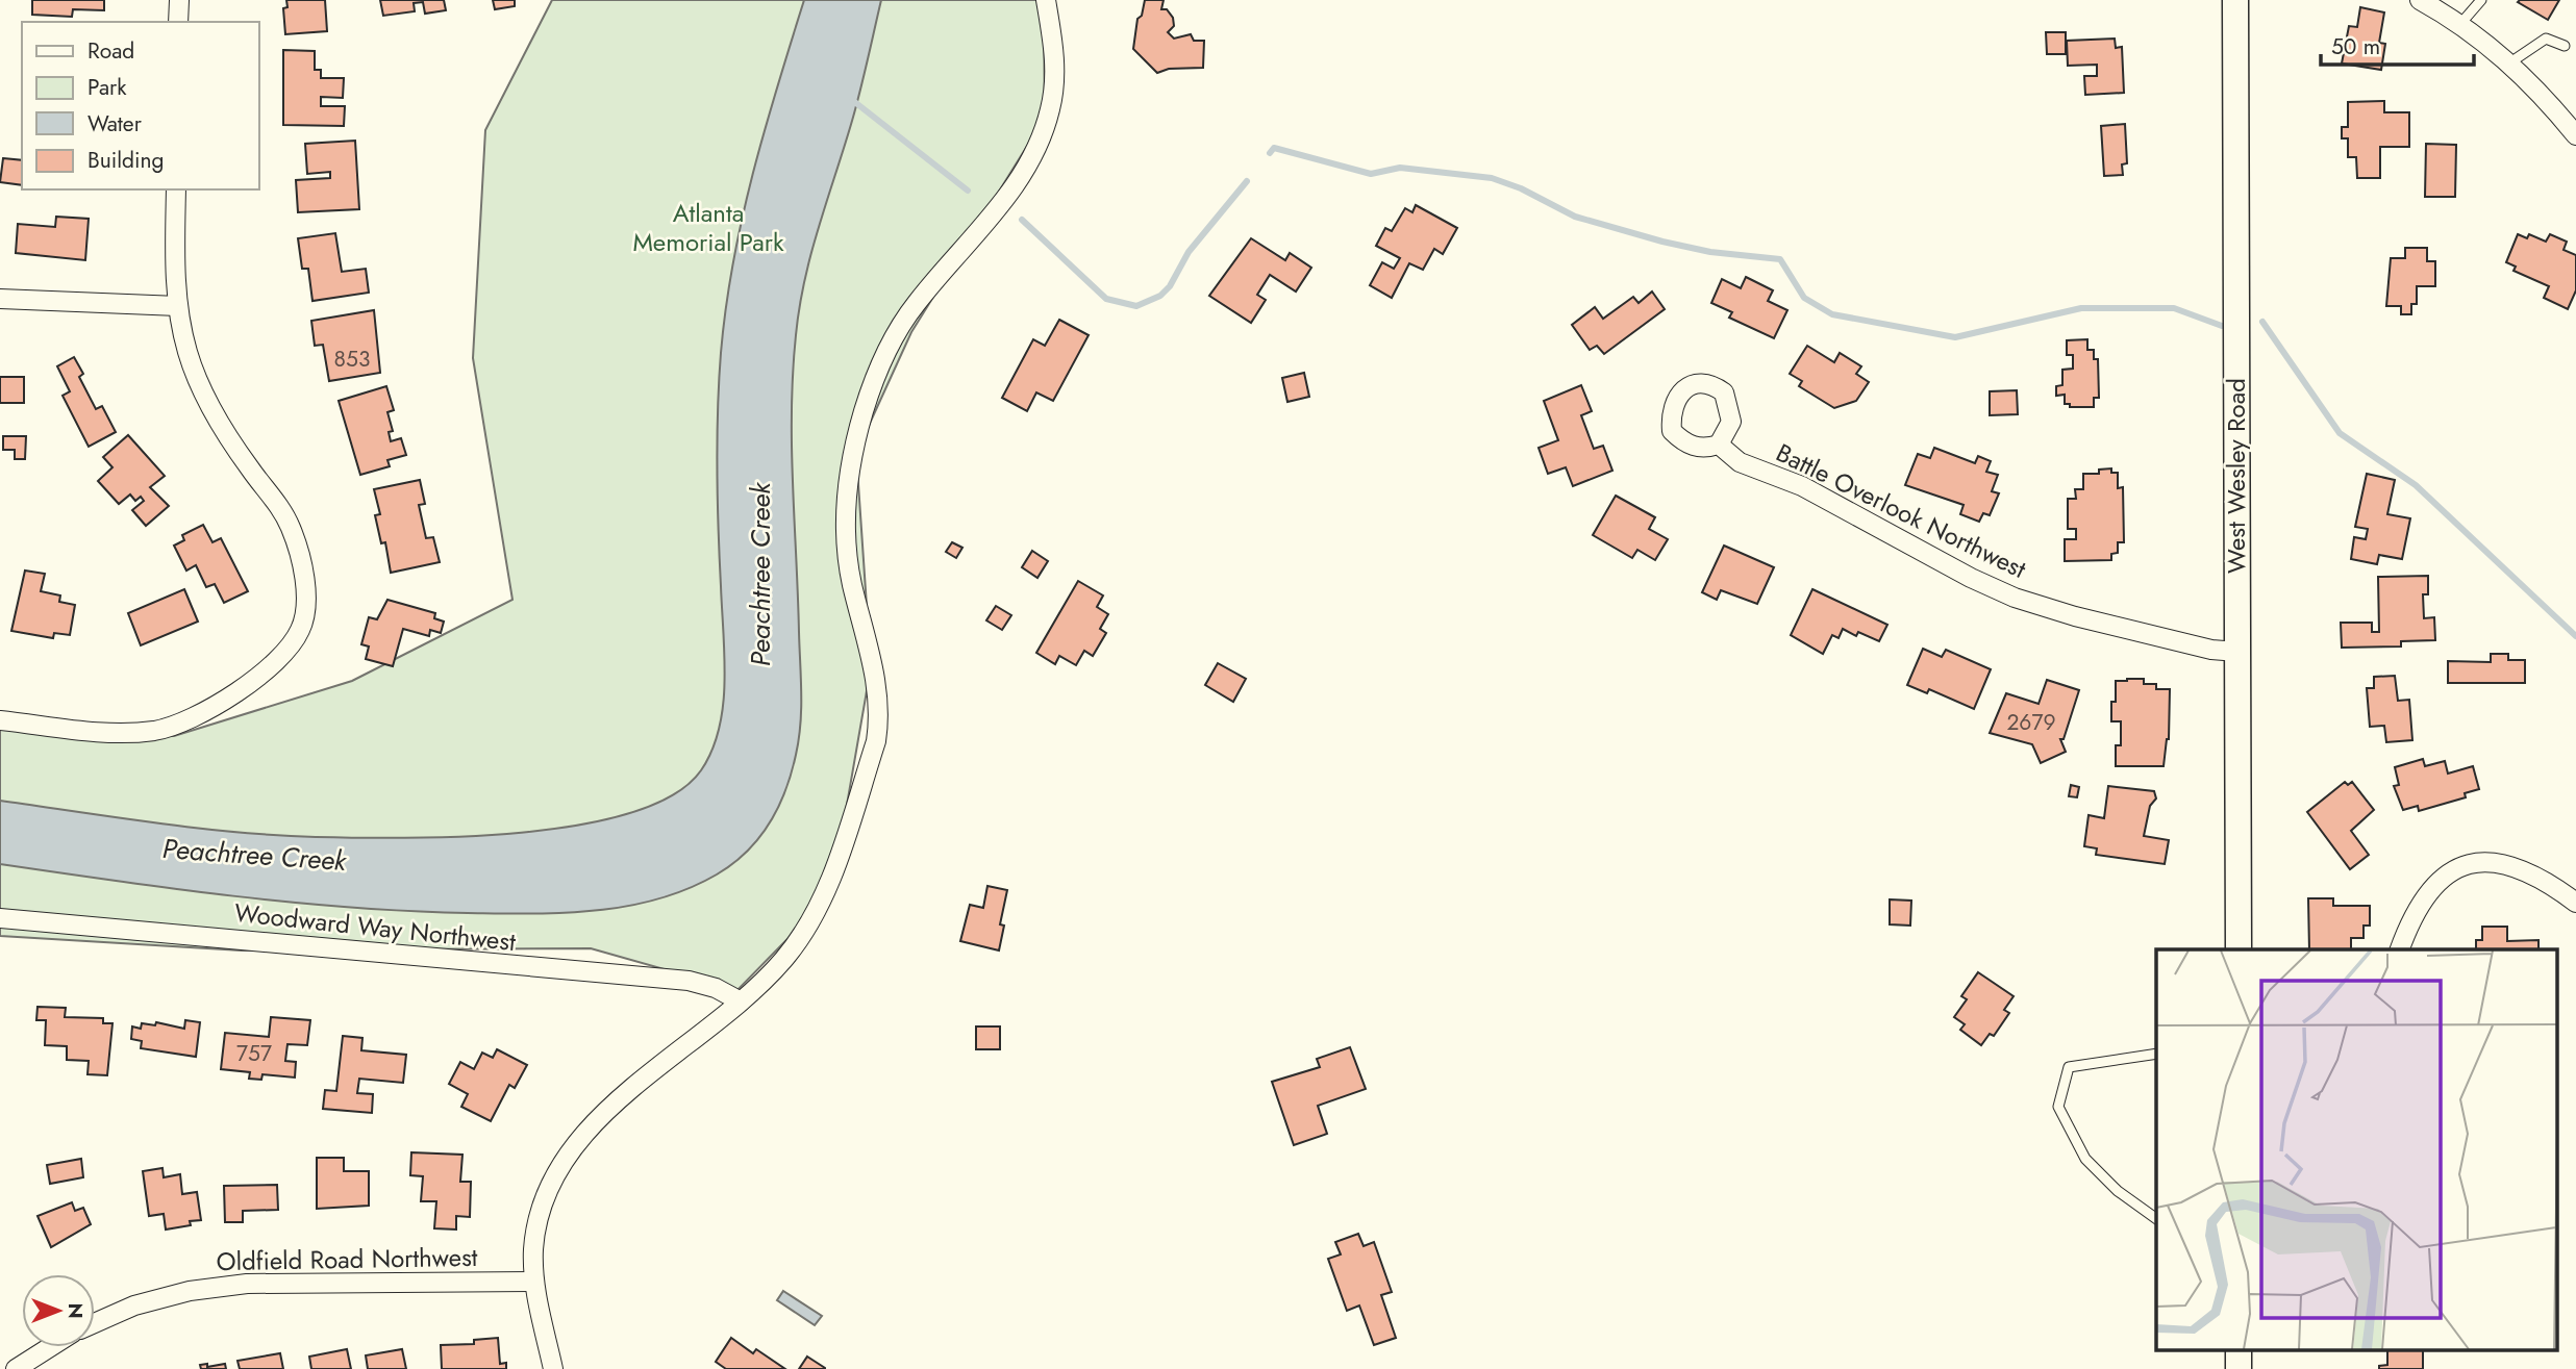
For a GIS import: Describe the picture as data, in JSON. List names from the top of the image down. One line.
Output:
{"streets":{"street":["West Wesley Road","Battle Overlook Northwest","Woodward Way Northwest","Oldfield Road Northwest"]},"crossings":[["West Wesley Road","Battle Overlook Northwest"]],"water":["Peachtree Creek"],"parks":["Atlanta Memorial Park"],"house_numbers":["853","2679","757"],"legend":["Road","Park","Water","Building"],"scale_bar":"50 m","north":"right"}
